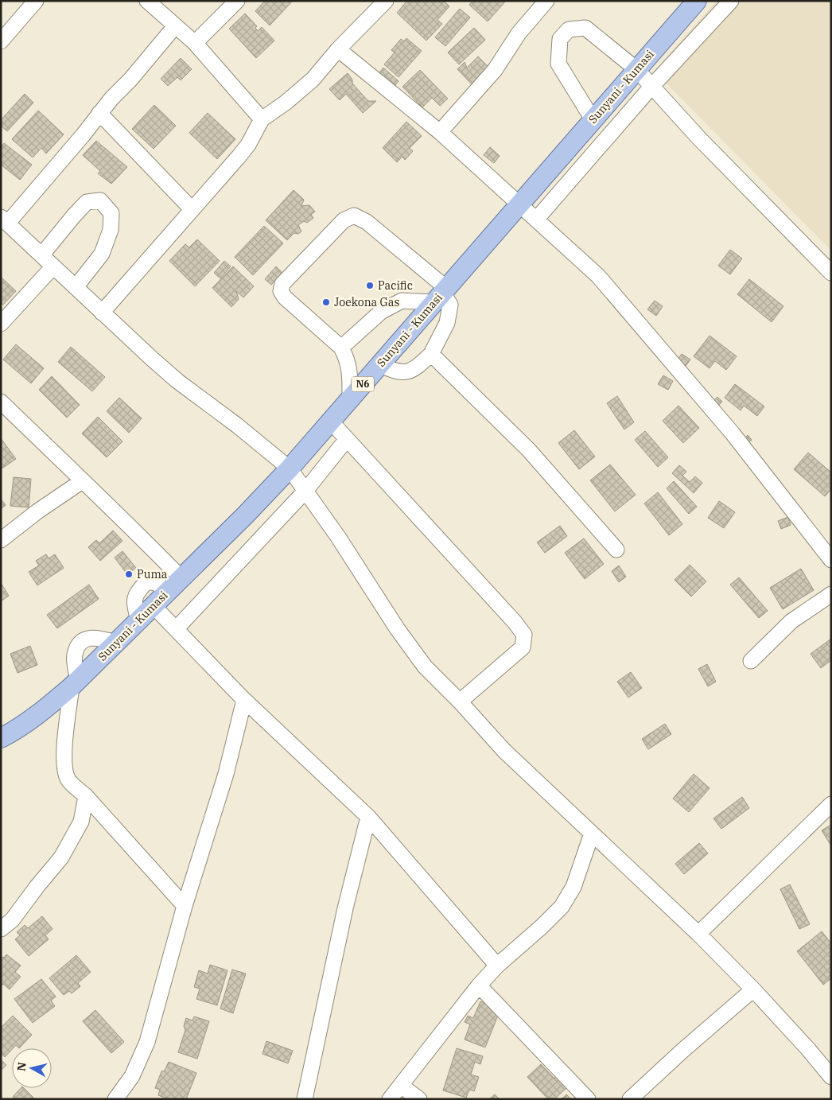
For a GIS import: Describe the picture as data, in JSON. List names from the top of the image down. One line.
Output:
{"streets":{"main road":["Sunyani - Kumasi","N6"]},"places":["Pacific","Joekona Gas","Puma"],"north":"left"}
